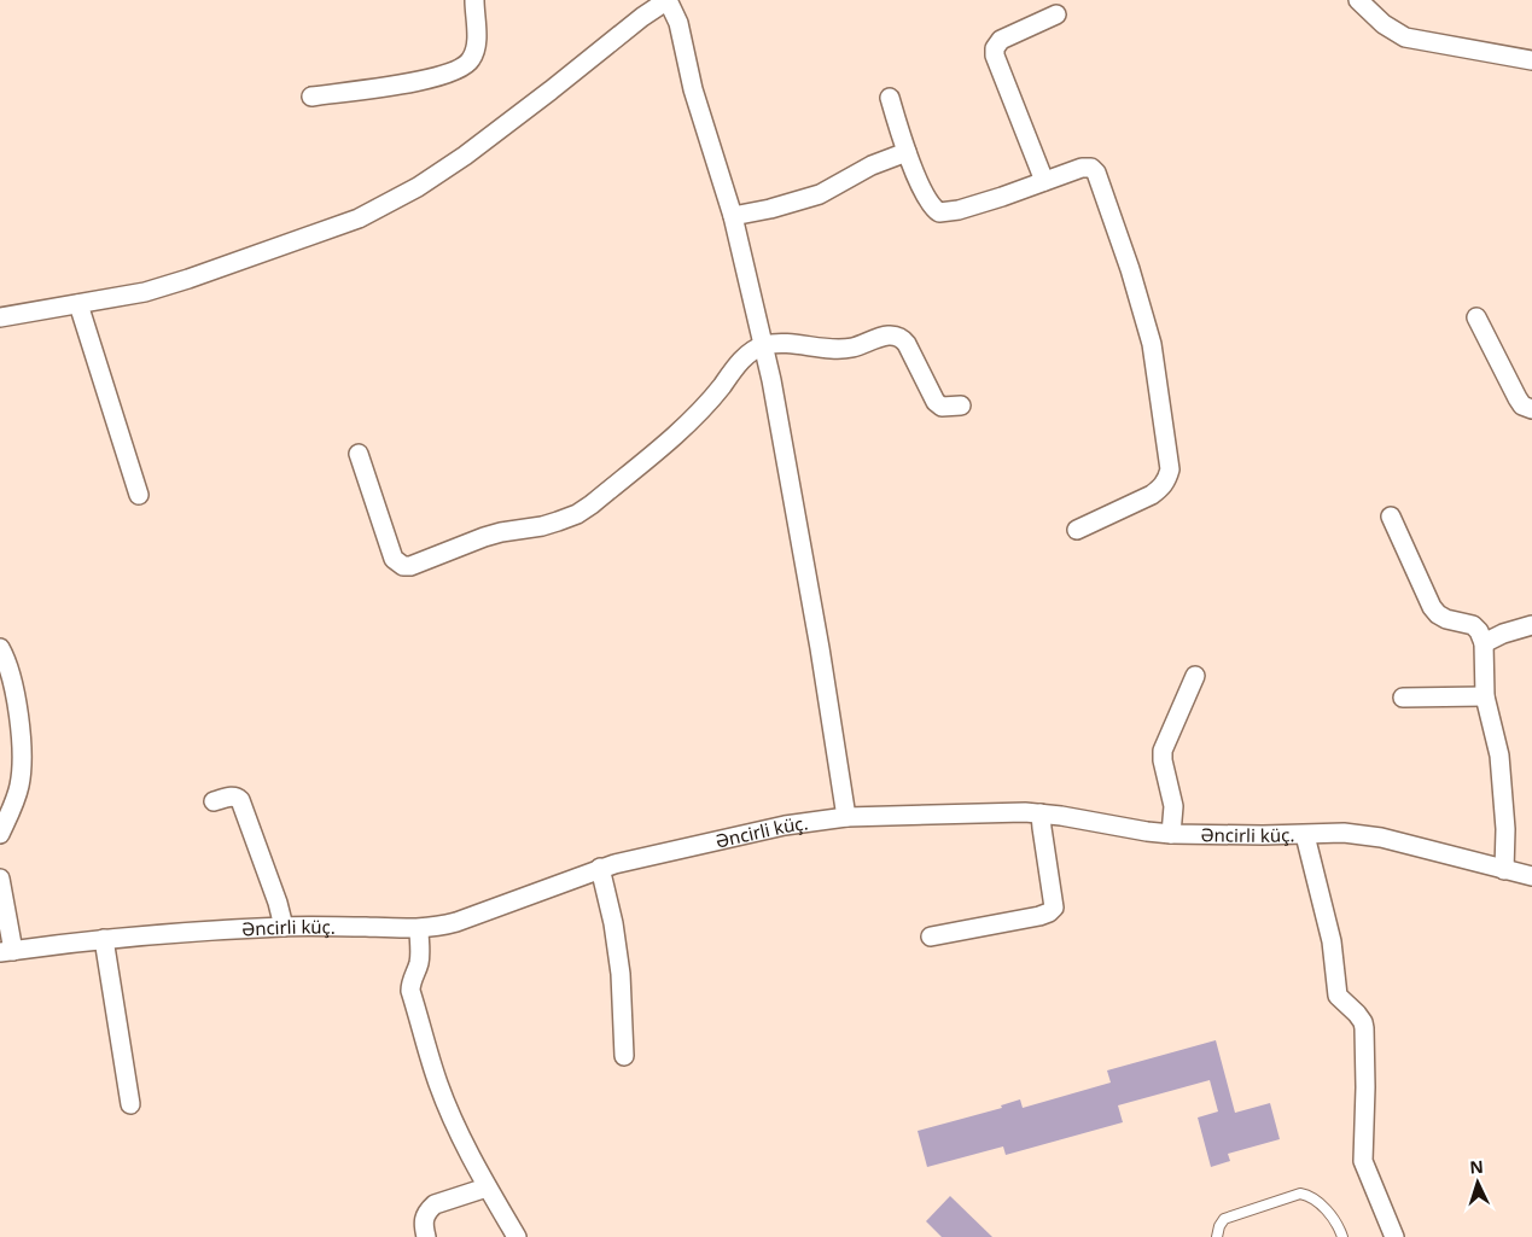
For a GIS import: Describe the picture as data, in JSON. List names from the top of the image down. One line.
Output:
{"streets":{"street":["Əncirli küç."]},"north":"top"}
